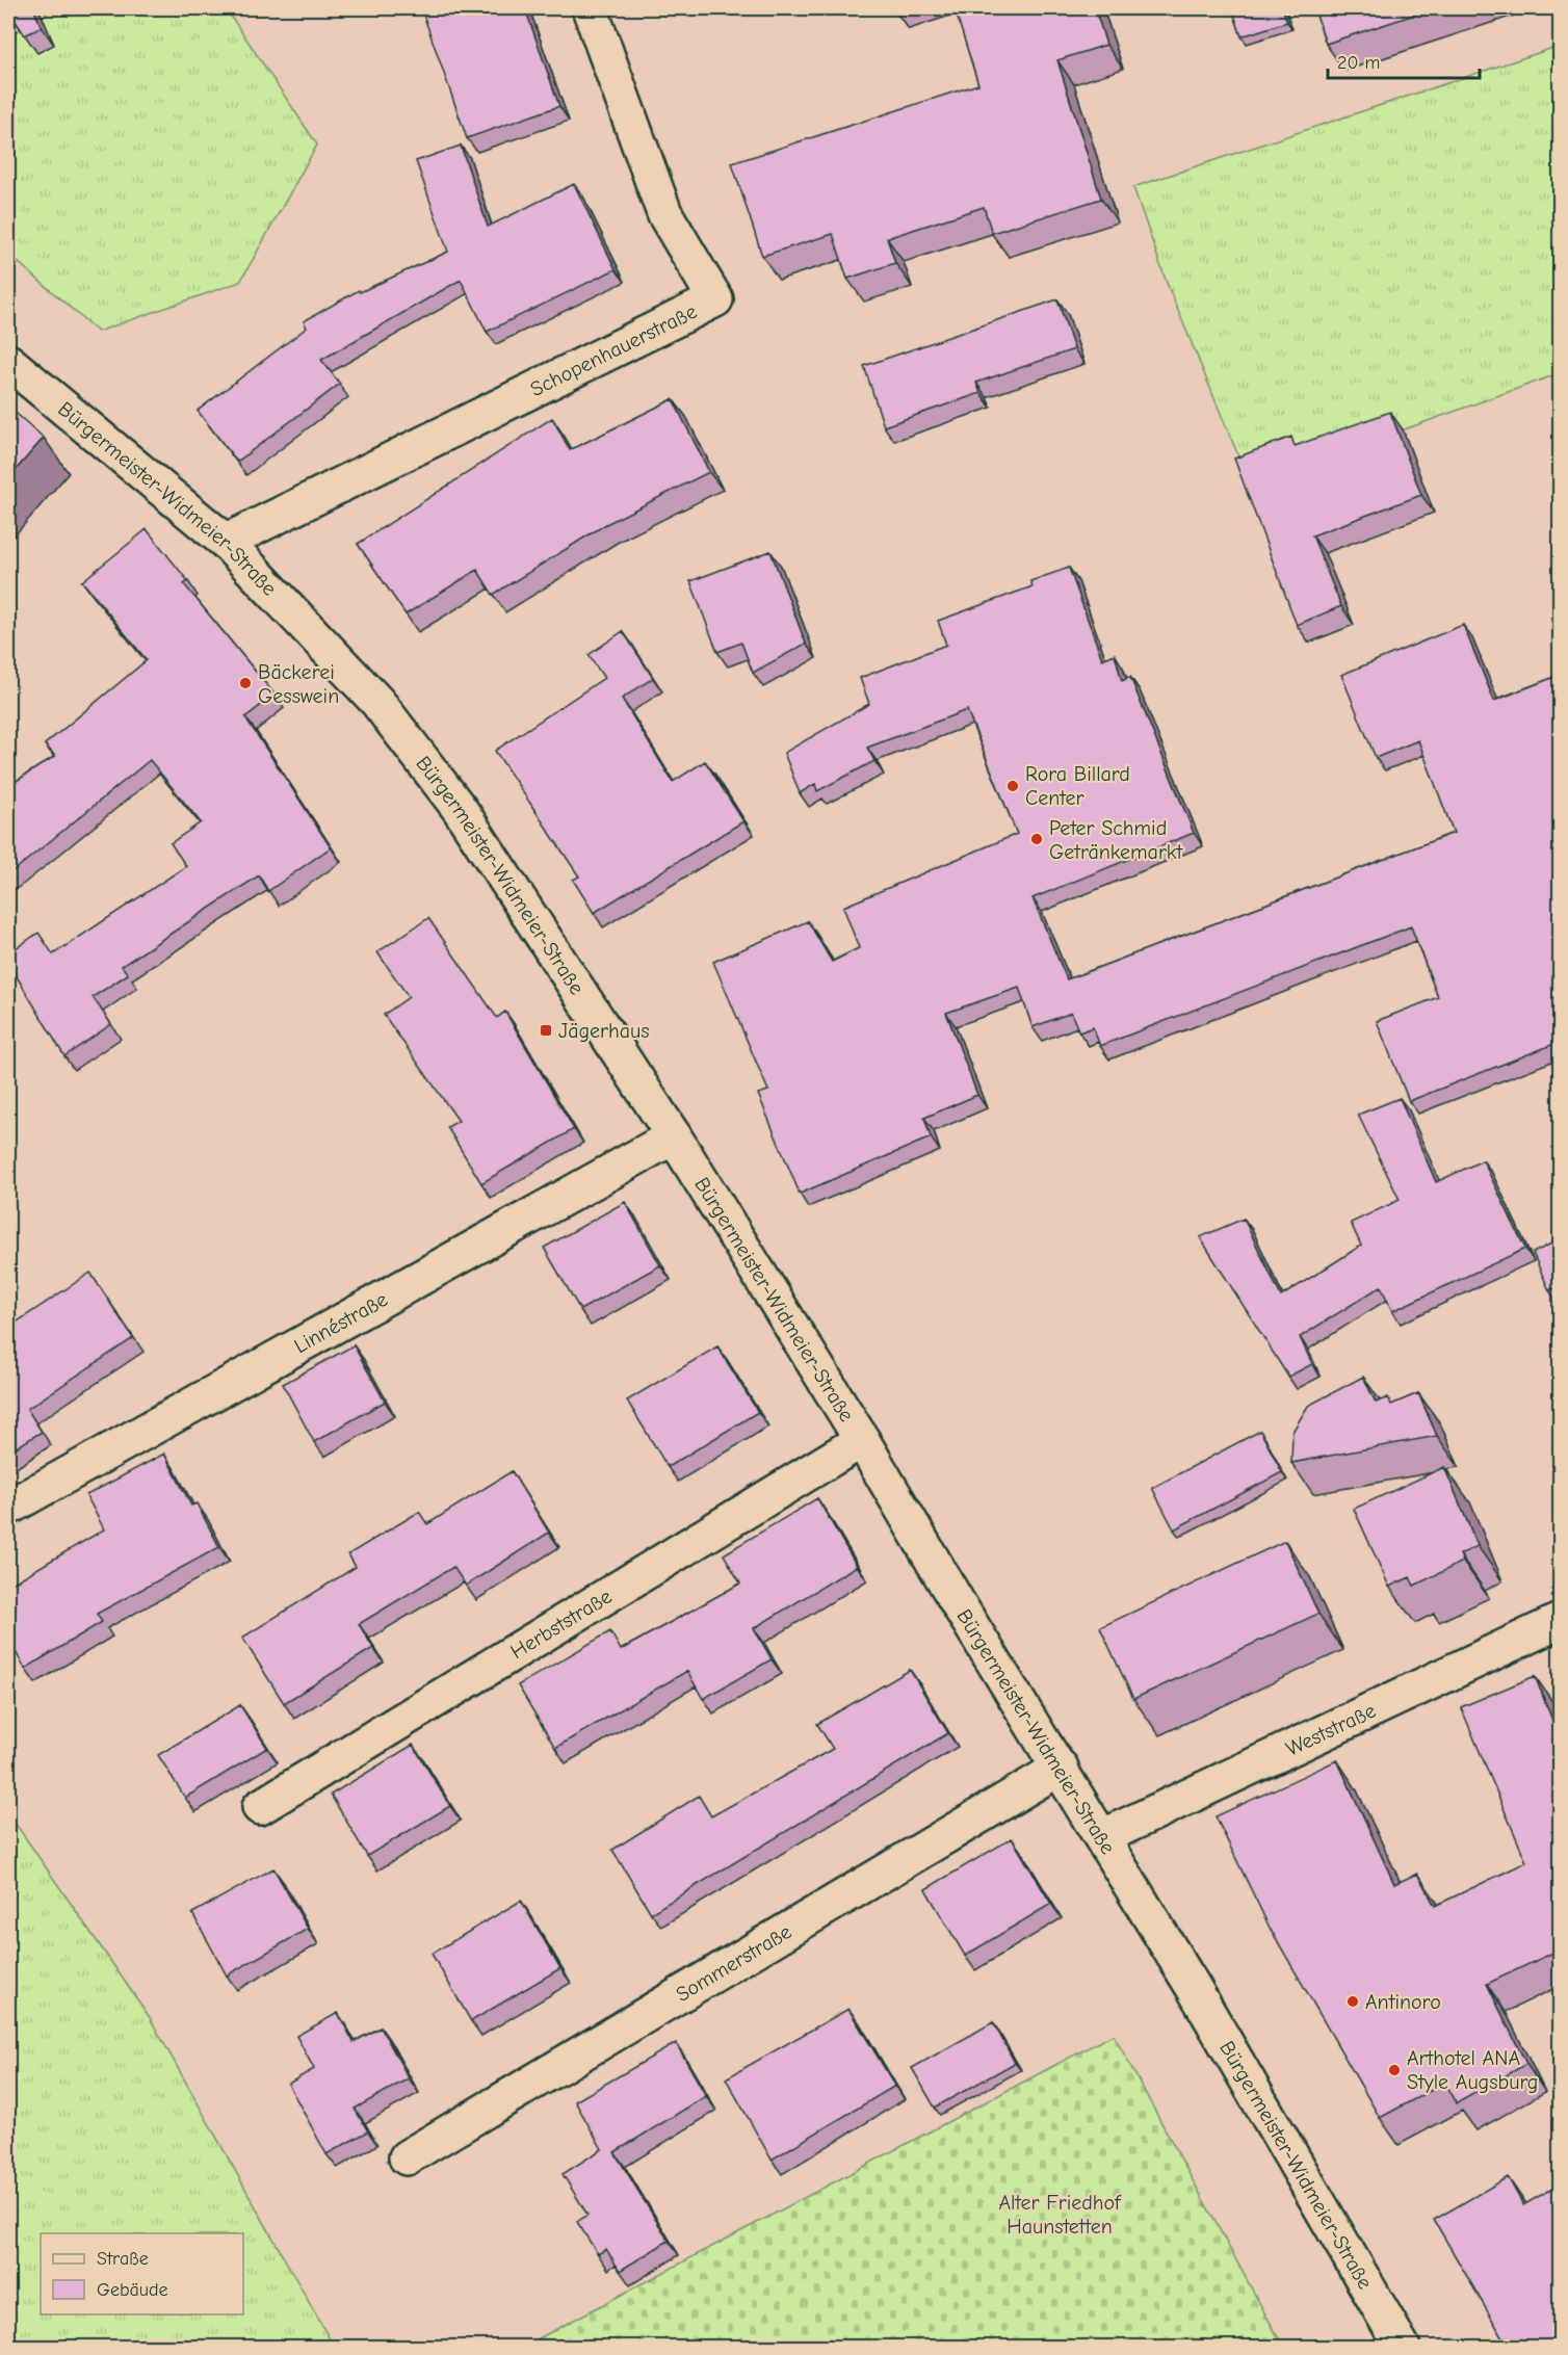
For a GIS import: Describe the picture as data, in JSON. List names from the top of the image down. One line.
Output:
{"streets":{"street":["Schopenhauerstraße","Bürgermeister-Widmeier-Straße","Linnéstraße","Herbststraße","Weststraße","Sommerstraße"]},"crossings":[["Schopenhauerstraße","Bürgermeister-Widmeier-Straße"],["Bürgermeister-Widmeier-Straße","Linnéstraße"],["Bürgermeister-Widmeier-Straße","Herbststraße"],["Bürgermeister-Widmeier-Straße","Weststraße"],["Bürgermeister-Widmeier-Straße","Sommerstraße"]],"parks":["Alter Friedhof Haunstetten"],"places":{"other":["Bäckerei Gesswein","Rora Billard Center","Peter Schmid Getränkemarkt","Antinoro","Arthotel ANA Style Augsburg"],"transit":["Jägerhaus"]},"legend":["Straße","Gebäude"],"scale_bar":"20 m"}
